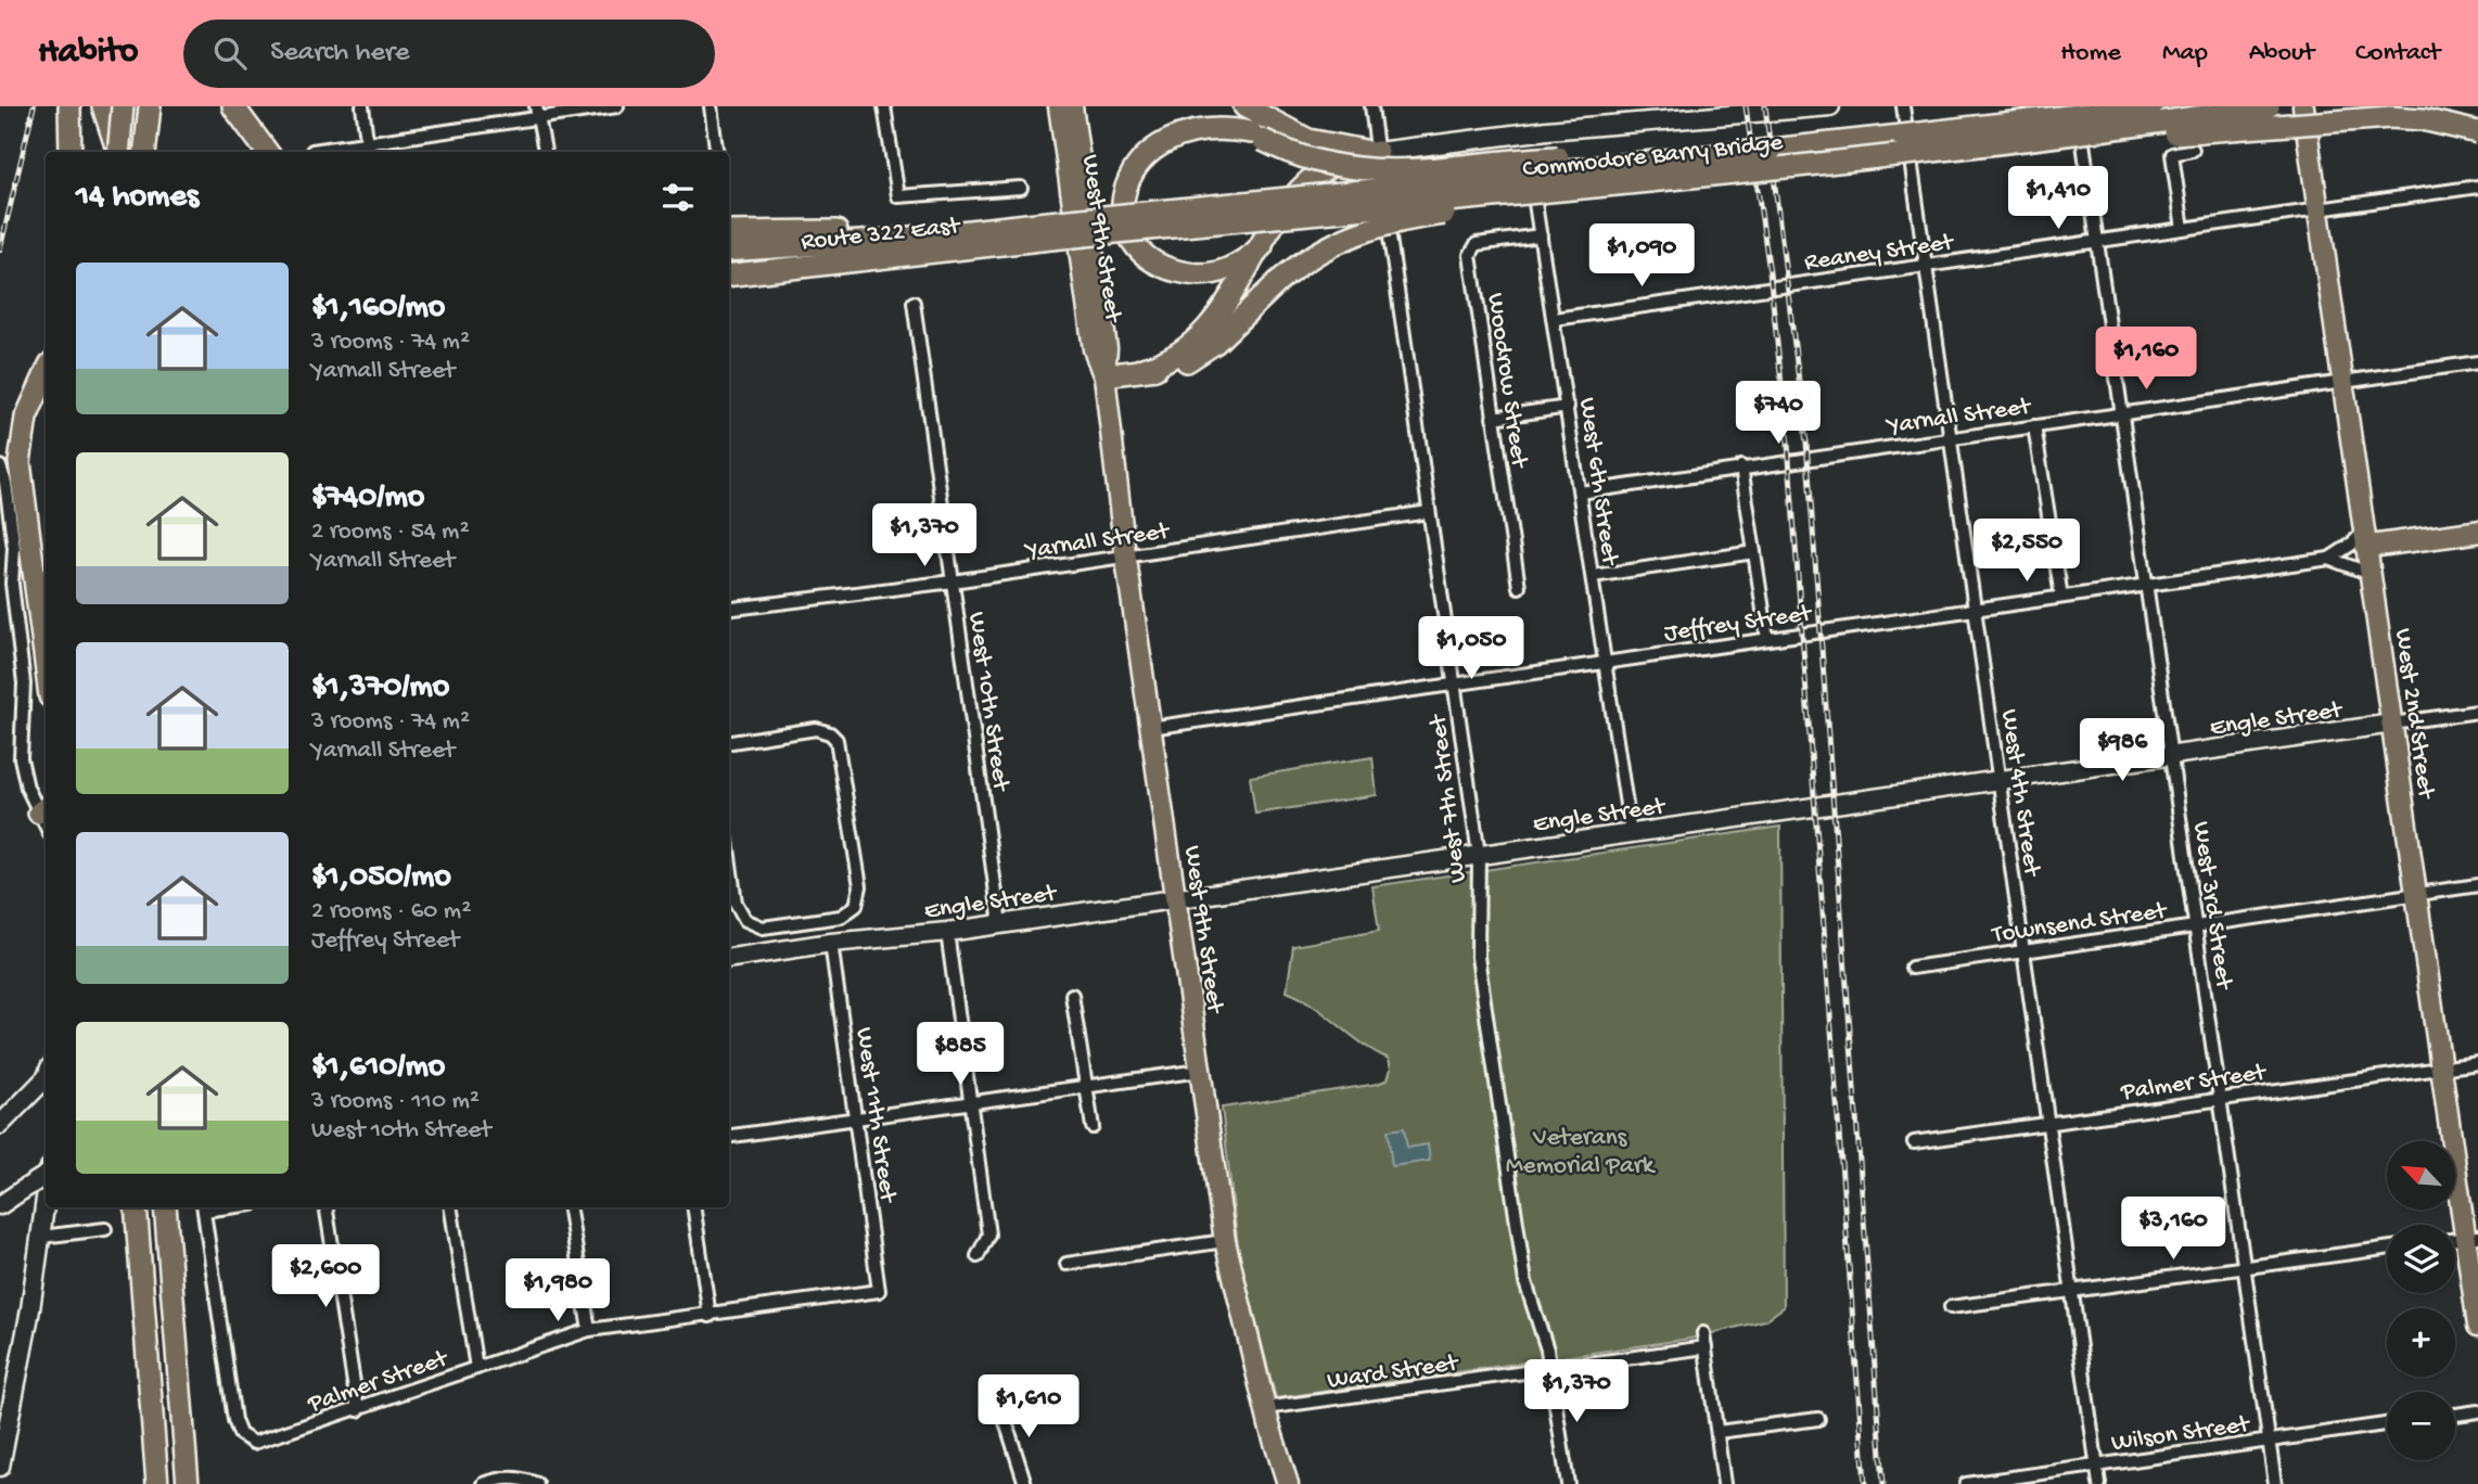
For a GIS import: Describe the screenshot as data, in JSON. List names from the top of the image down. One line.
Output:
{"streets":{"highway":["Commodore Barry Bridge","Route 322 East"],"main road":["West 9th Street","West 2nd Street"],"street":["Reaney Street","Woodrow Street","Yarnall Street","West 6th Street","Jeffrey Street","West 10th Street","Engle Street","West 4th Street","West 7th Street","West 3rd Street","Townsend Street","Palmer Street","West 11th Street","Ward Street","Wilson Street"]},"crossings":[["Commodore Barry Bridge","Route 322 East"],["West 9th Street","Yarnall Street"],["West 9th Street","Jeffrey Street"],["West 9th Street","Engle Street"],["West 9th Street","Ward Street"],["Reaney Street","West 6th Street"],["Reaney Street","West 2nd Street"],["Reaney Street","West 4th Street"],["Reaney Street","West 3rd Street"],["Woodrow Street","West 6th Street"],["Yarnall Street","West 6th Street"],["Yarnall Street","West 10th Street"],["Yarnall Street","West 2nd Street"],["Yarnall Street","West 4th Street"],["Yarnall Street","West 7th Street"],["Yarnall Street","West 3rd Street"],["West 6th Street","Jeffrey Street"],["West 6th Street","Engle Street"],["Jeffrey Street","West 4th Street"],["Jeffrey Street","West 7th Street"],["Jeffrey Street","West 3rd Street"],["West 10th Street","Engle Street"],["West 2nd Street","Engle Street"],["West 2nd Street","Townsend Street"],["West 2nd Street","Palmer Street"],["Engle Street","West 4th Street"],["Engle Street","West 7th Street"],["Engle Street","West 3rd Street"],["Engle Street","West 11th Street"],["West 4th Street","Townsend Street"],["West 4th Street","Palmer Street"],["West 4th Street","Wilson Street"],["West 7th Street","Ward Street"],["West 3rd Street","Townsend Street"],["West 3rd Street","Palmer Street"],["West 3rd Street","Wilson Street"],["Palmer Street","West 11th Street"]],"parks":["Veterans Memorial Park"],"north":"top left","page":{"header":"Habito","search":"Search here","nav":["Home","Map","About","Contact"],"heading":"14 homes","price":["$1,410","$1,090","$1,160","$740","$1,370","$2,550","$1,050","$986","$885","$3,160","$2,600","$1,980","$1,370","$1,610"],"list":[{"name":"$1,160/mo","note":"3 rooms · 74 m² · Yarnall Street"},{"name":"$740/mo","note":"2 rooms · 54 m² · Yarnall Street"},{"name":"$1,370/mo","note":"3 rooms · 74 m² · Yarnall Street"},{"name":"$1,050/mo","note":"2 rooms · 60 m² · Jeffrey Street"},{"name":"$1,610/mo","note":"3 rooms · 110 m² · West 10th Street"}],"map_buttons":["+","−"]}}
